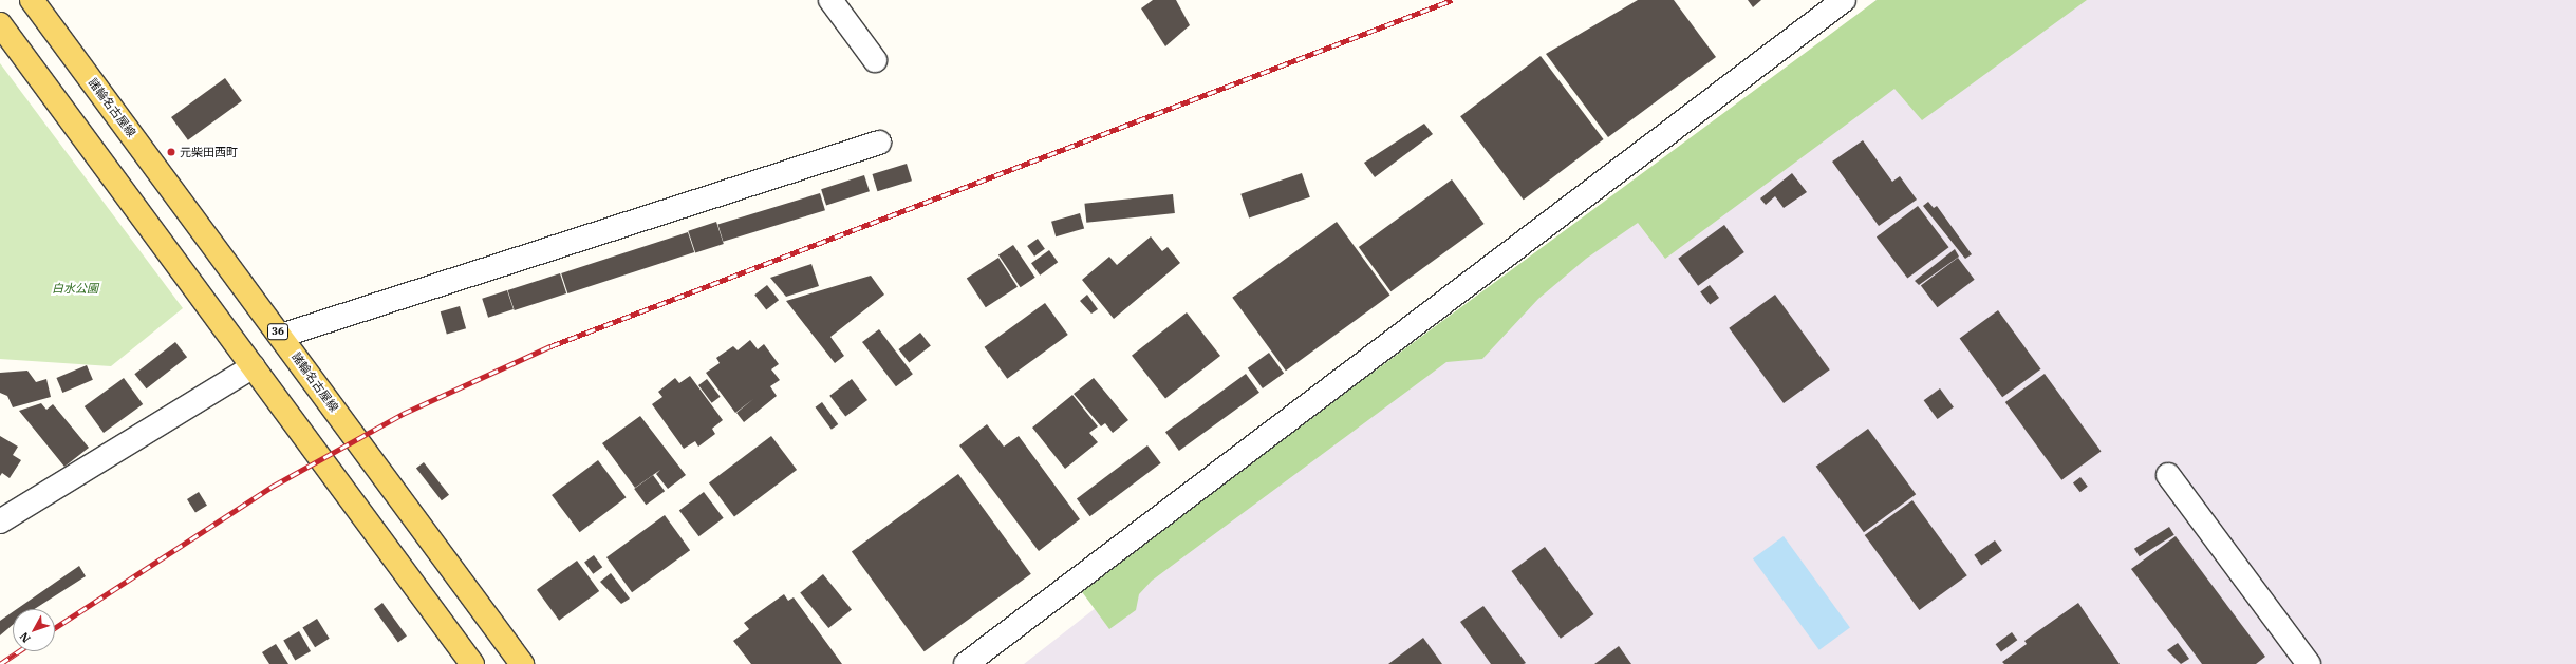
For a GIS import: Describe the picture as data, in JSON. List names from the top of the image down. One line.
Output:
{"streets":{"main road":["諸輪名古屋線","36"]},"parks":["白水公園"],"places":["元柴田西町"],"north":"bottom left"}
